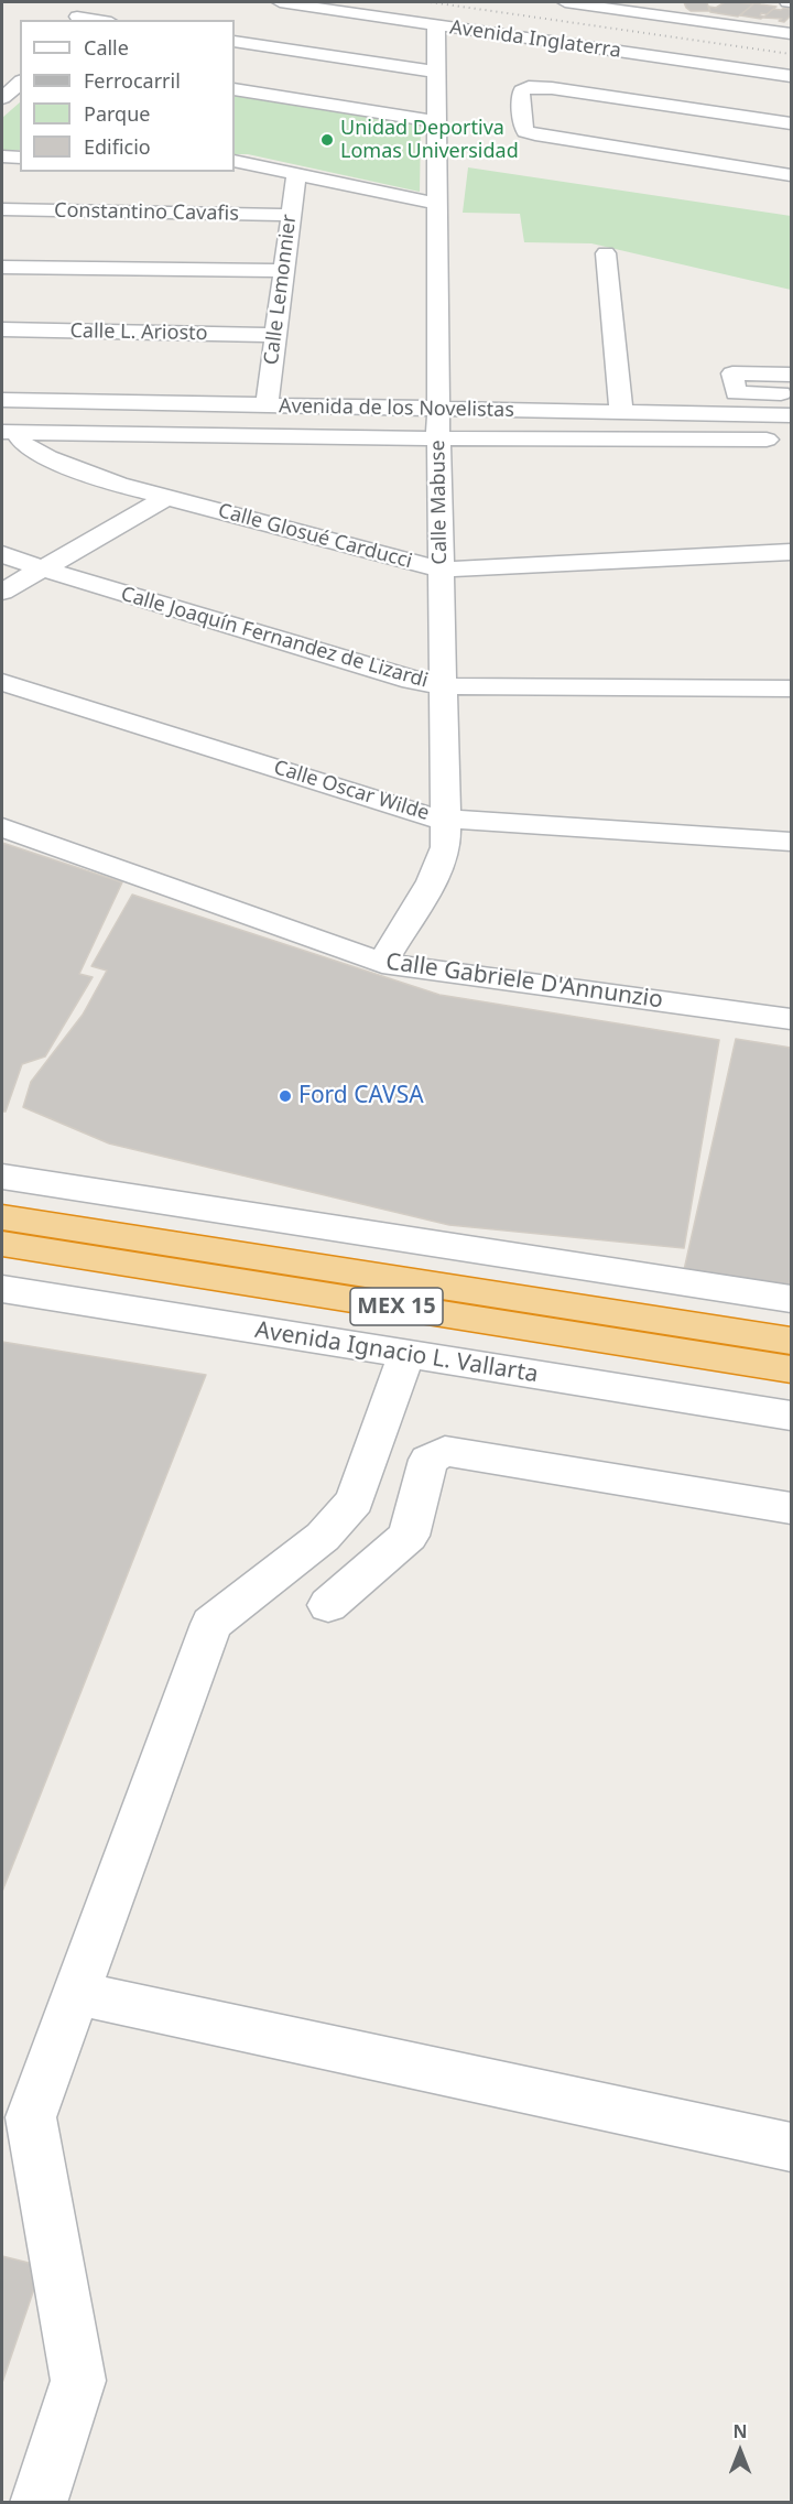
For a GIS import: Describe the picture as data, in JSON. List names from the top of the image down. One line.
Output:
{"streets":{"highway":["MEX 15","Avenida Ignacio L. Vallarta"],"street":["Avenida Inglaterra","Constantino Cavafis","Calle Lemonnier","Calle L. Ariosto","Avenida de los Novelistas","Calle Mabuse","Calle Glosué Carducci","Calle Joaquín Fernandez de Lizardi","Calle Oscar Wilde","Calle Gabriele D'Annunzio"]},"crossings":[["Avenida Inglaterra","Calle Mabuse"],["Constantino Cavafis","Calle Lemonnier"],["Calle Lemonnier","Calle L. Ariosto"],["Calle Lemonnier","Avenida de los Novelistas"],["Avenida de los Novelistas","Calle Mabuse"],["Avenida de los Novelistas","Calle Glosué Carducci"],["Calle Mabuse","Calle Glosué Carducci"],["Calle Mabuse","Calle Joaquín Fernandez de Lizardi"],["Calle Mabuse","Calle Oscar Wilde"],["Calle Mabuse","Calle Gabriele D'Annunzio"]],"places":["Unidad Deportiva Lomas Universidad","Ford CAVSA"],"legend":["Calle","Ferrocarril","Parque","Edificio"],"north":"top"}
